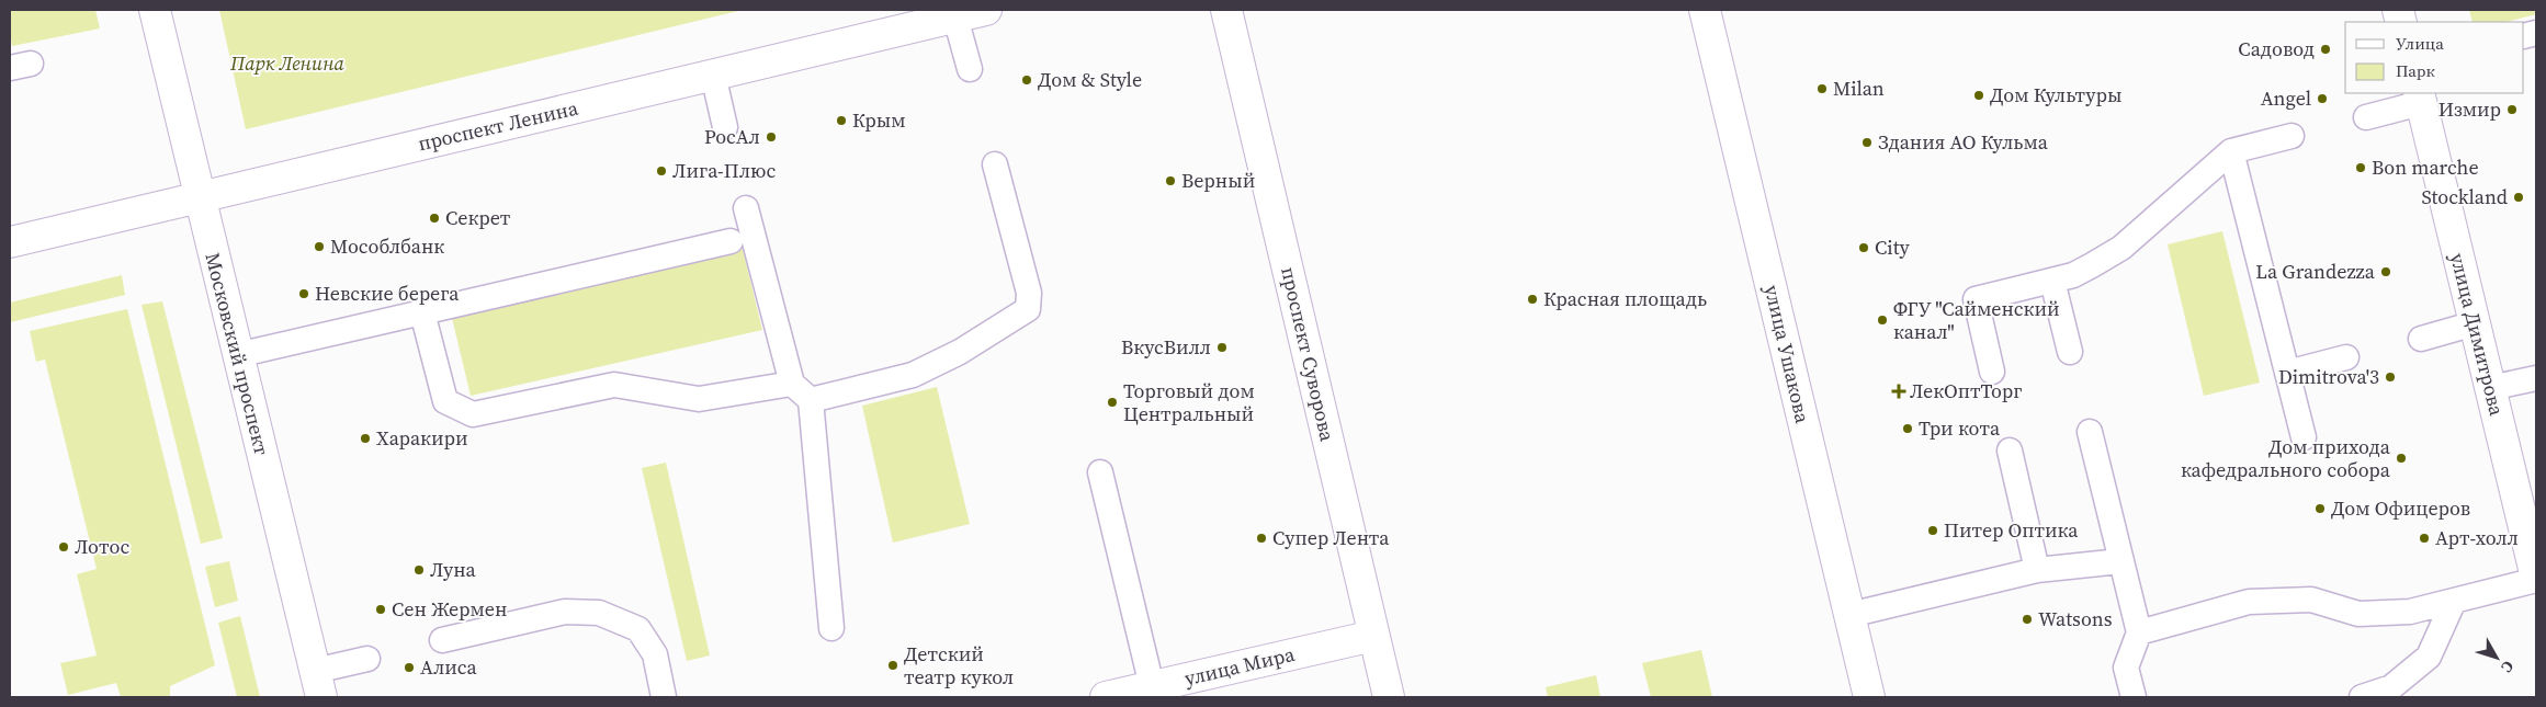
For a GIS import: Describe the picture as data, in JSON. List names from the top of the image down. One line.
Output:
{"streets":{"street":["проспект Ленина","улица Димитрова","Московский проспект","проспект Суворова","улица Ушакова","улица Мира"]},"crossings":[["проспект Ленина","Московский проспект"],["проспект Суворова","улица Мира"]],"parks":["Парк Ленина"],"places":{"other":["Садовод","Дом & Style","Milan","Дом Культуры","Angel","Измир","Крым","РосАл","Здания АО Кульма","Bon marche","Лига-Плюс","Верный","Stockland","Секрет","Мособлбанк","City","La Grandezza","Невские берега","Красная площадь","ФГУ \"Сайменский канал\"","ВкусВилл","Dimitrova'3","Торговый дом Центральный","Три кота","Харакири","Дом прихода кафедрального собора","Дом Офицеров","Питер Оптика","Супер Лента","Арт-холл","Лотос","Луна","Сен Жермен","Watsons","Детский театр кукол","Алиса"],"health":["ЛекОптТорг"]},"legend":["Улица","Парк"],"north":"bottom right"}
